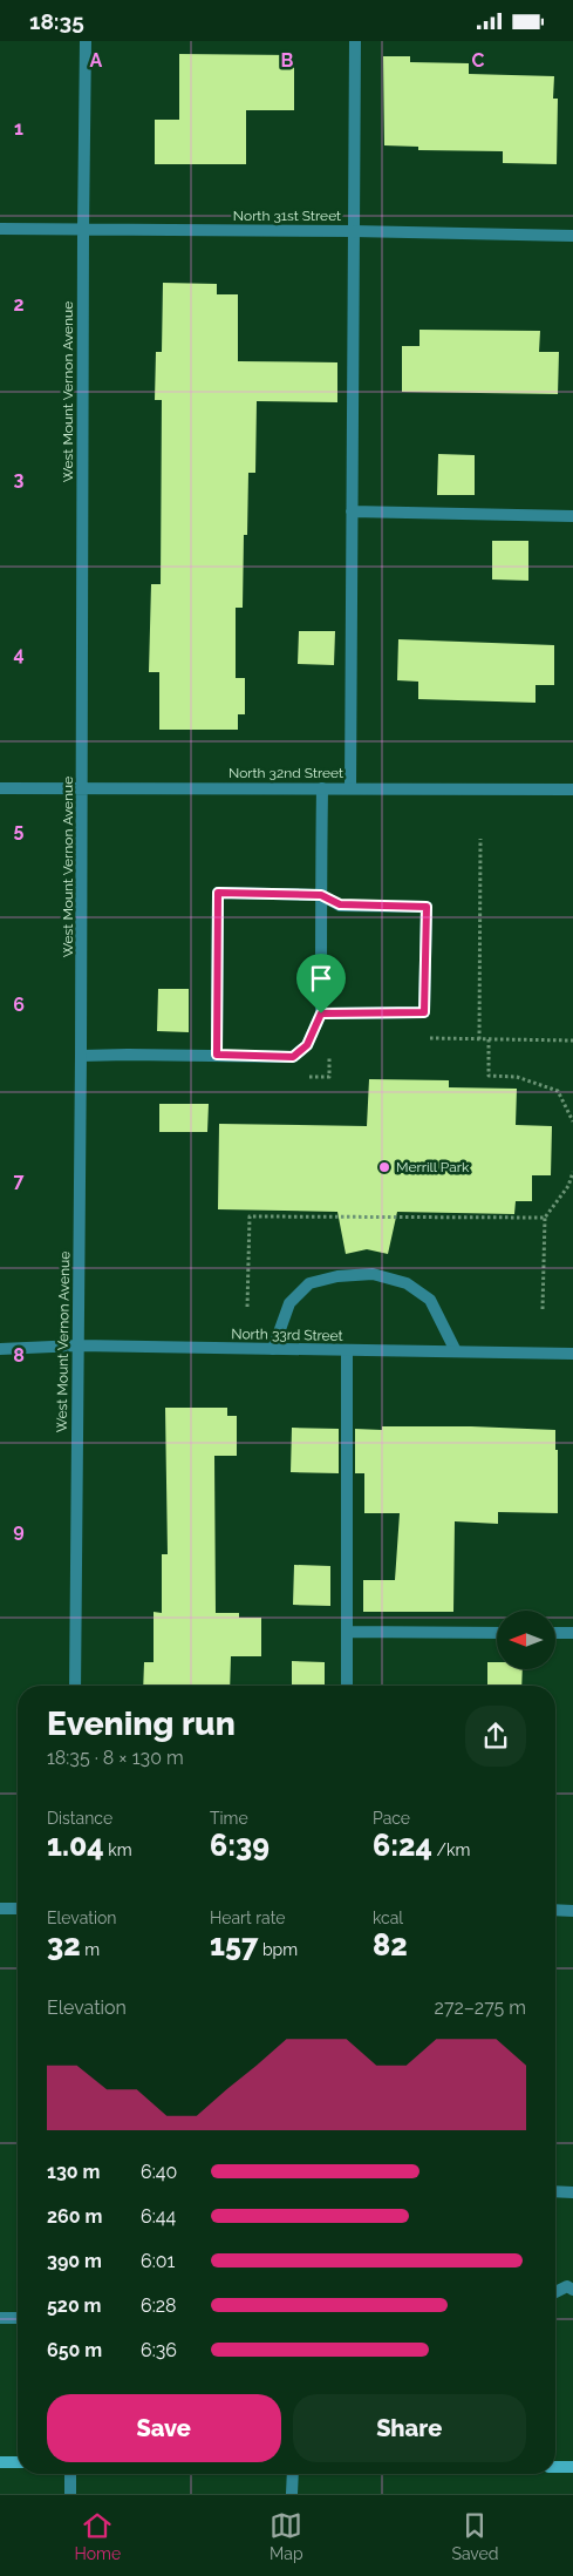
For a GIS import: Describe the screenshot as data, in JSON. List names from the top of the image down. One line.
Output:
{"streets":{"street":["North 31st Street","West Mount Vernon Avenue","North 32nd Street","North 33rd Street"]},"crossings":[["North 31st Street","West Mount Vernon Avenue"],["West Mount Vernon Avenue","North 32nd Street"],["West Mount Vernon Avenue","North 33rd Street"]],"places":["Merrill Park"],"north":"left","page":{"status":"18:35","heading":["Evening run","18:35 · 8 × 130 m"],"stats":[["Distance","1.04 km"],["Time","6:39"],["Pace","6:24 /km"],["Elevation","32 m"],["Heart rate","157 bpm"],["kcal","82"]],"chart":["Elevation","272–275 m"],"list":[{"name":"130 m","note":"6:40"},{"name":"260 m","note":"6:44"},{"name":"390 m","note":"6:01"},{"name":"520 m","note":"6:28"},{"name":"650 m","note":"6:36"}],"buttons":["Save","Share"],"tabs":["Home","Map","Saved"]},"grid":{"columns":["A","B","C"],"rows":["1","2","3","4","5","6","7","8","9"]}}
